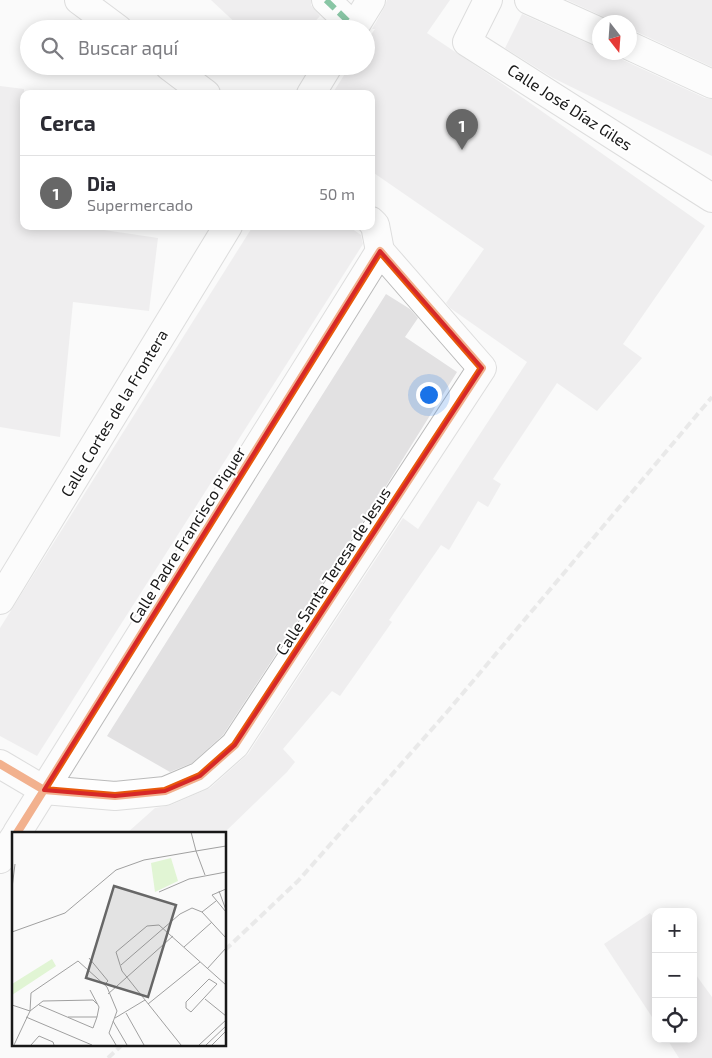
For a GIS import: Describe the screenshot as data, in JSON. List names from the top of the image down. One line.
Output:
{"streets":{"street":["Calle José Díaz Giles","Calle Cortes de la Frontera","Calle Padre Francisco Piquer","Calle Santa Teresa de Jesus"]},"crossings":[["Calle Padre Francisco Piquer","Calle Santa Teresa de Jesus"]],"north":"bottom","page":{"search":"Buscar aquí","heading":"Cerca","pins":"1","list":[{"mark":"1","name":"Dia","note":"Supermercado","value":"50 m"}],"map_buttons":["+","−"]}}
